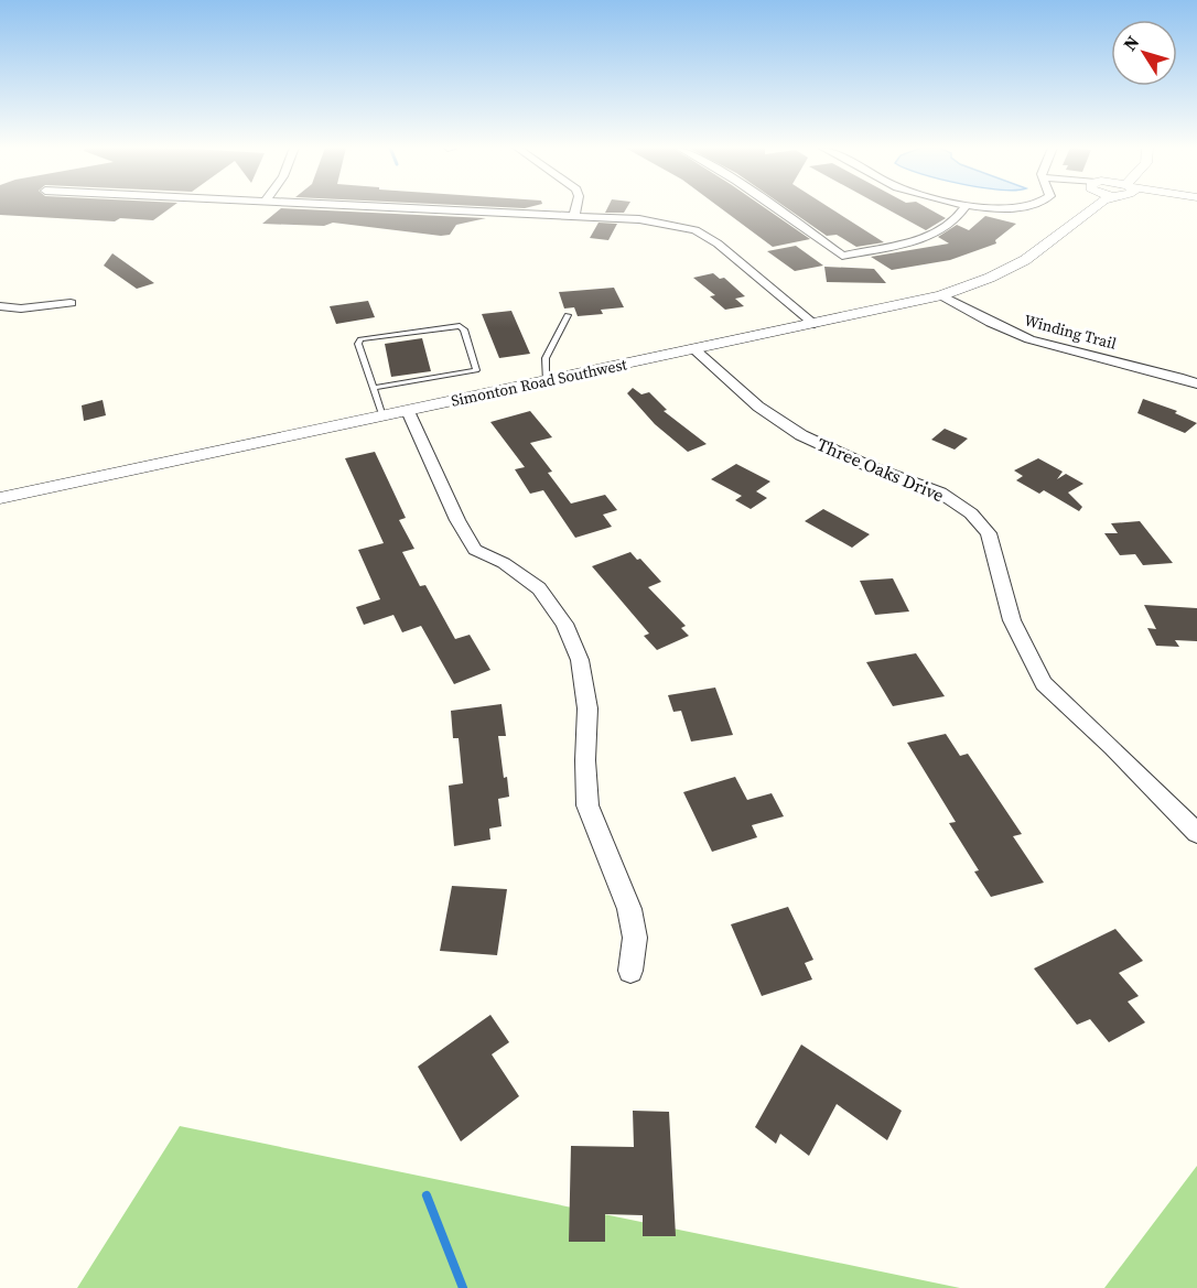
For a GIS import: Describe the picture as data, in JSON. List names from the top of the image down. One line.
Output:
{"streets":{"street":["Winding Trail","Simonton Road Southwest","Three Oaks Drive"]},"crossings":[["Winding Trail","Simonton Road Southwest"],["Simonton Road Southwest","Three Oaks Drive"]],"north":"top left"}
